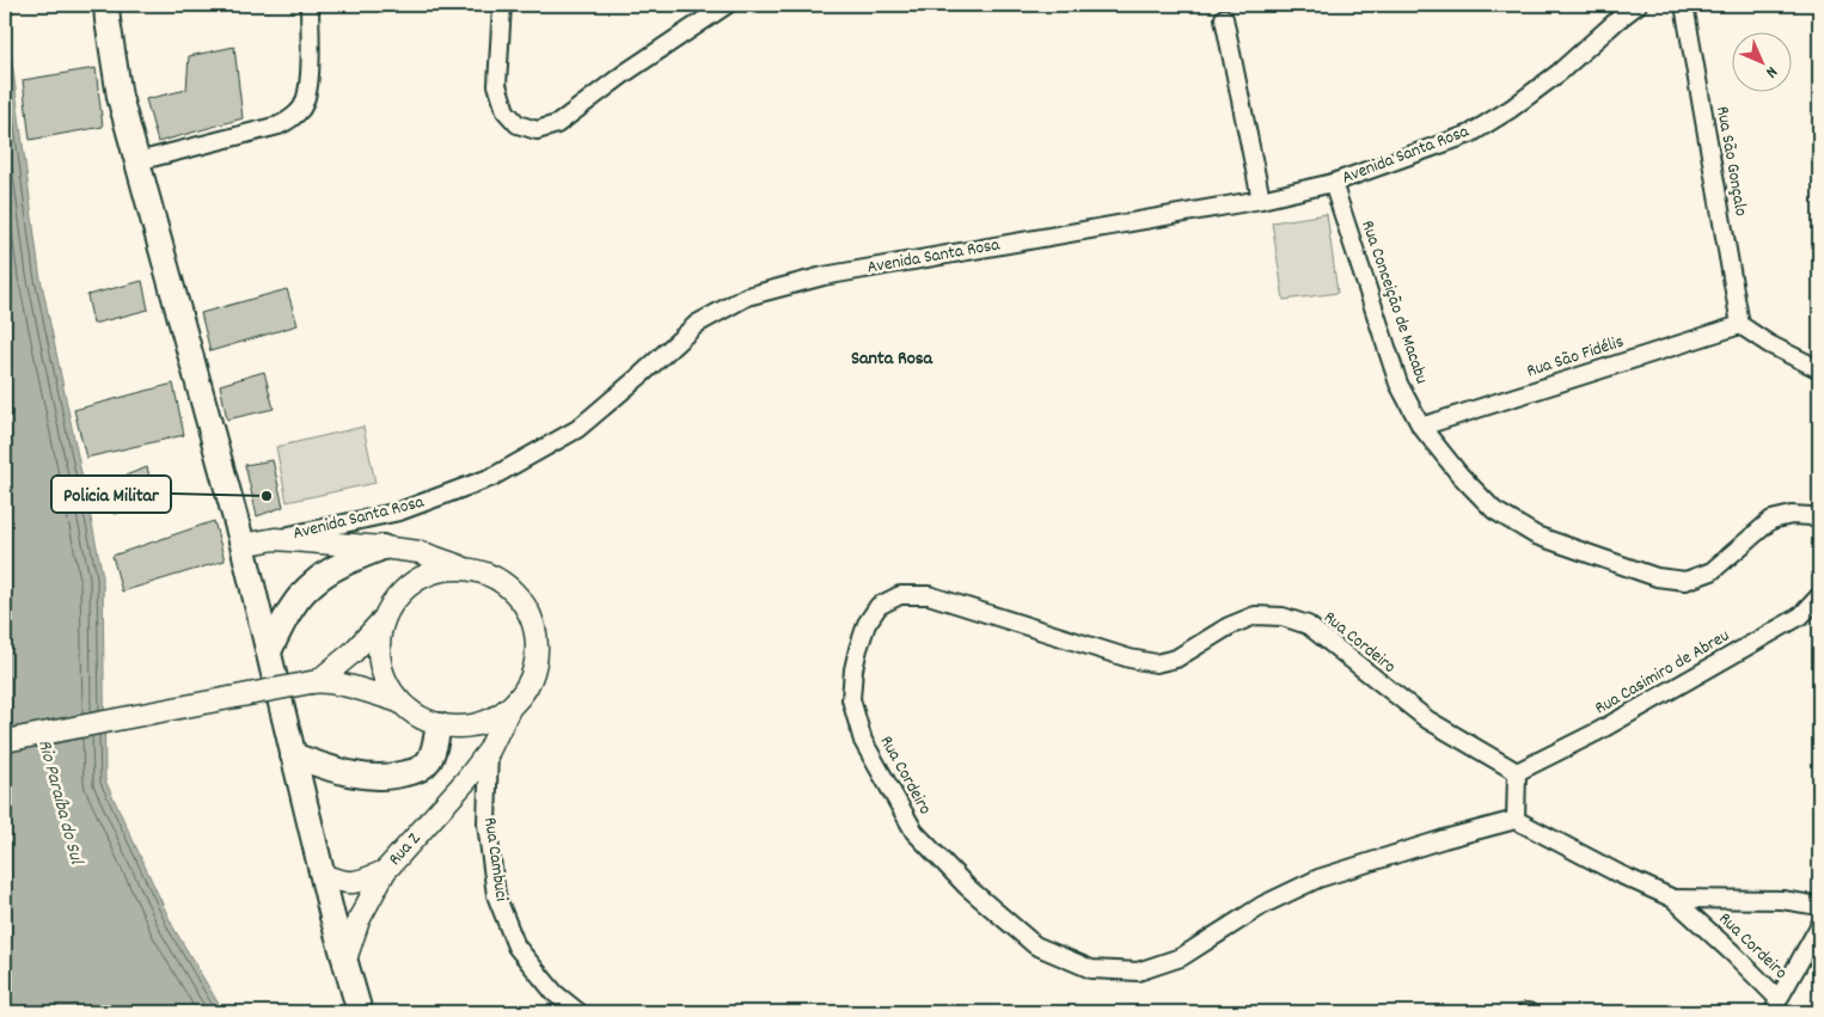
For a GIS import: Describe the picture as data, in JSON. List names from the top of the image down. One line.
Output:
{"streets":{"street":["Avenida Santa Rosa","Rua São Gonçalo","Rua Conceição de Macabu","Rua São Fidélis","Rua Cordeiro","Rua Casimiro de Abreu","Rua Z","Rua Cambuci"]},"crossings":[["Avenida Santa Rosa","Rua Conceição de Macabu"],["Rua São Gonçalo","Rua São Fidélis"],["Rua Conceição de Macabu","Rua São Fidélis"],["Rua Cordeiro","Rua Casimiro de Abreu"],["Rua Z","Rua Cambuci"]],"districts":["Santa Rosa"],"water":["Rio Paraíba do Sul"],"places":["Policia Militar"],"north":"bottom right"}
